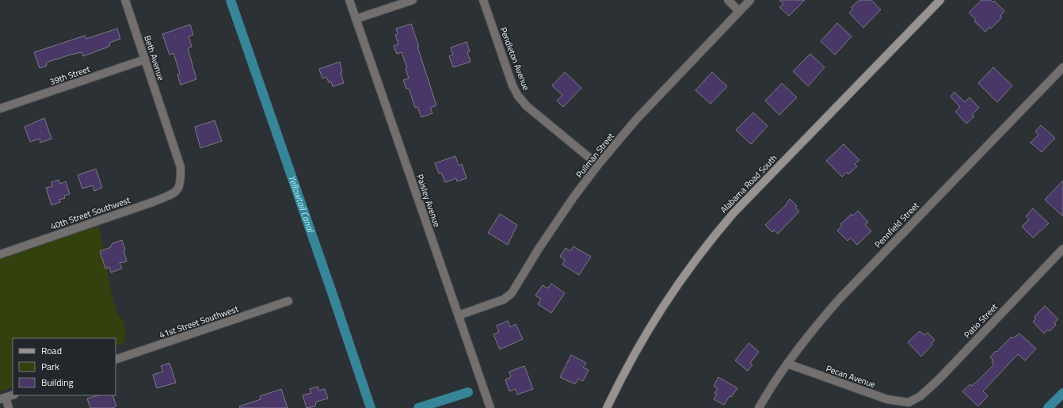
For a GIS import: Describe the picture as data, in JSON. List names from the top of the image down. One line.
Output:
{"streets":{"street":["Beth Avenue","Pendleton Avenue","39th Street","Pullman Street","Alabama Road South","Paisley Avenue","40th Street Southwest","Pennfield Street","Patio Street","41st Street Southwest","Pecan Avenue"]},"crossings":[["Beth Avenue","39th Street"],["Beth Avenue","40th Street Southwest"],["Pendleton Avenue","Pullman Street"],["Pullman Street","Paisley Avenue"],["Pennfield Street","Pecan Avenue"],["Patio Street","Pecan Avenue"]],"water":["Yellowtail Canal"],"legend":["Road","Park","Building"]}
